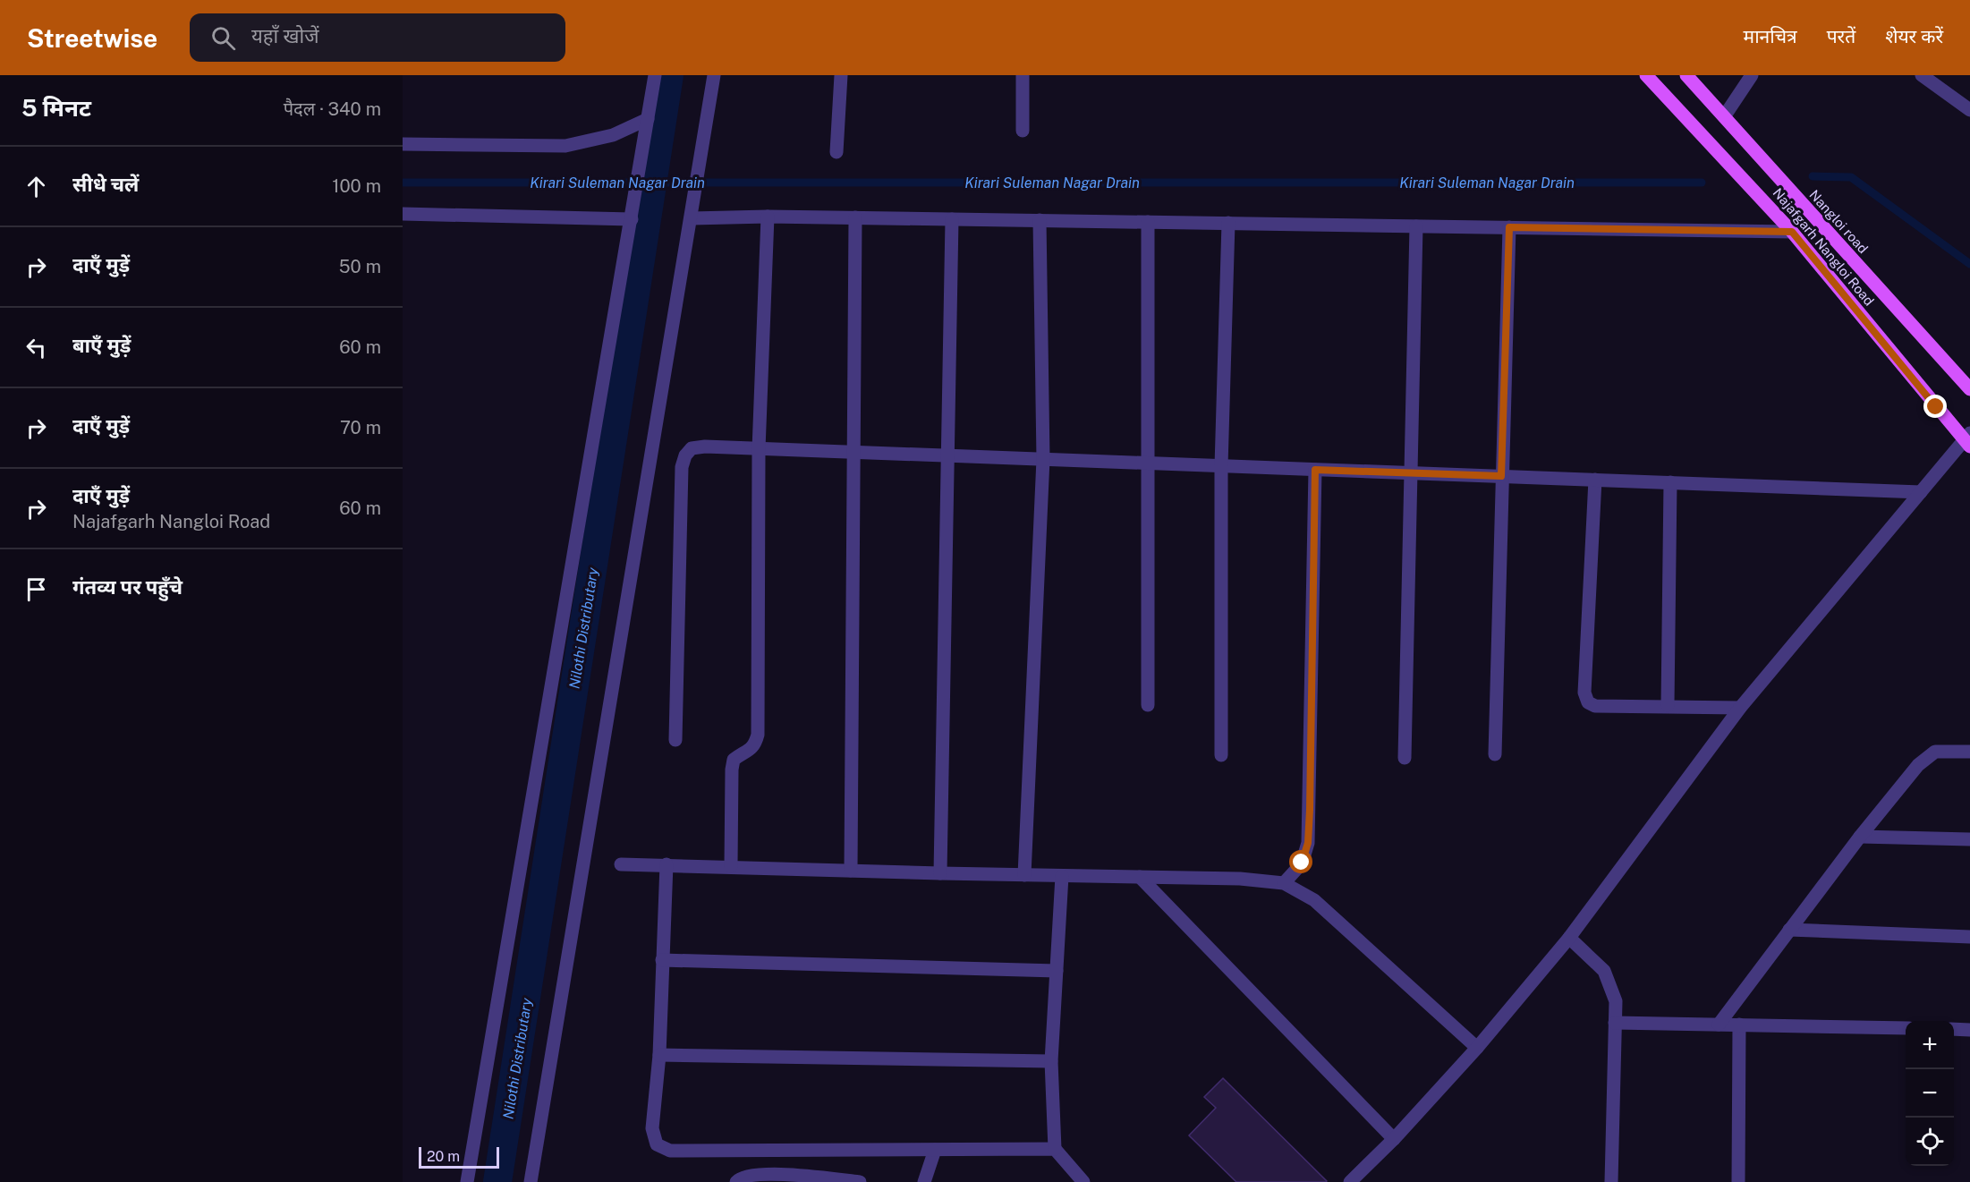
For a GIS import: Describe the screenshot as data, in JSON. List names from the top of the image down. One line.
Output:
{"streets":{"main road":["Nangloi road","Najafgarh Nangloi Road"]},"water":["Kirari Suleman Nagar Drain","Nilothi Distributary"],"scale_bar":"20 m","page":{"header":"Streetwise","search":"यहाँ खोजें","nav":["मानचित्र","परतें","शेयर करें"],"heading":["5 मिनट","पैदल · 340 m"],"list":[["सीधे चलें","100 m"],["दाएँ मुड़ें","50 m"],["बाएँ मुड़ें","60 m"],["दाएँ मुड़ें","70 m"],["दाएँ मुड़ें","Najafgarh Nangloi Road","60 m"],"गंतव्य पर पहुँचे"],"map_buttons":["+","−"],"scale":"20 m"}}
